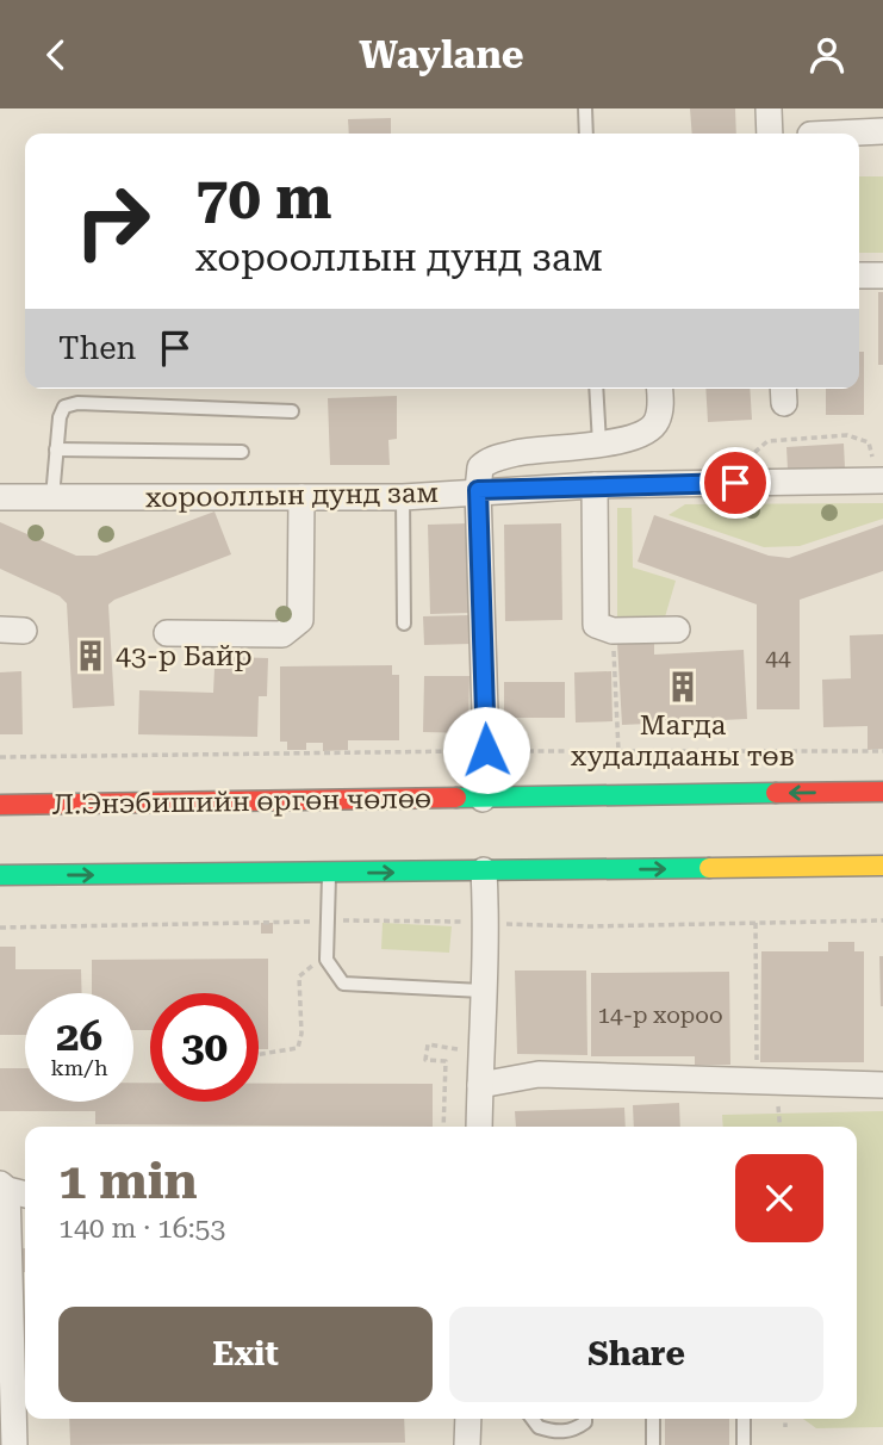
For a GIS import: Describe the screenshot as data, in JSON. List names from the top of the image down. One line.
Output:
{"streets":{"main road":["Л.Энэбишийн өргөн чөлөө"],"street":["хорооллын дунд зам"]},"places":{"building":["43-р Байр","Магда худалдааны төв"]},"house_numbers":["44","14-р хороо"],"page":{"header":"Waylane","turn":["70 m","хорооллын дунд зам"],"then":"Then","speed":"26 km/h","limit":"30","heading":["1 min","140 m · 16:53"],"buttons":["Exit","Share"]}}
